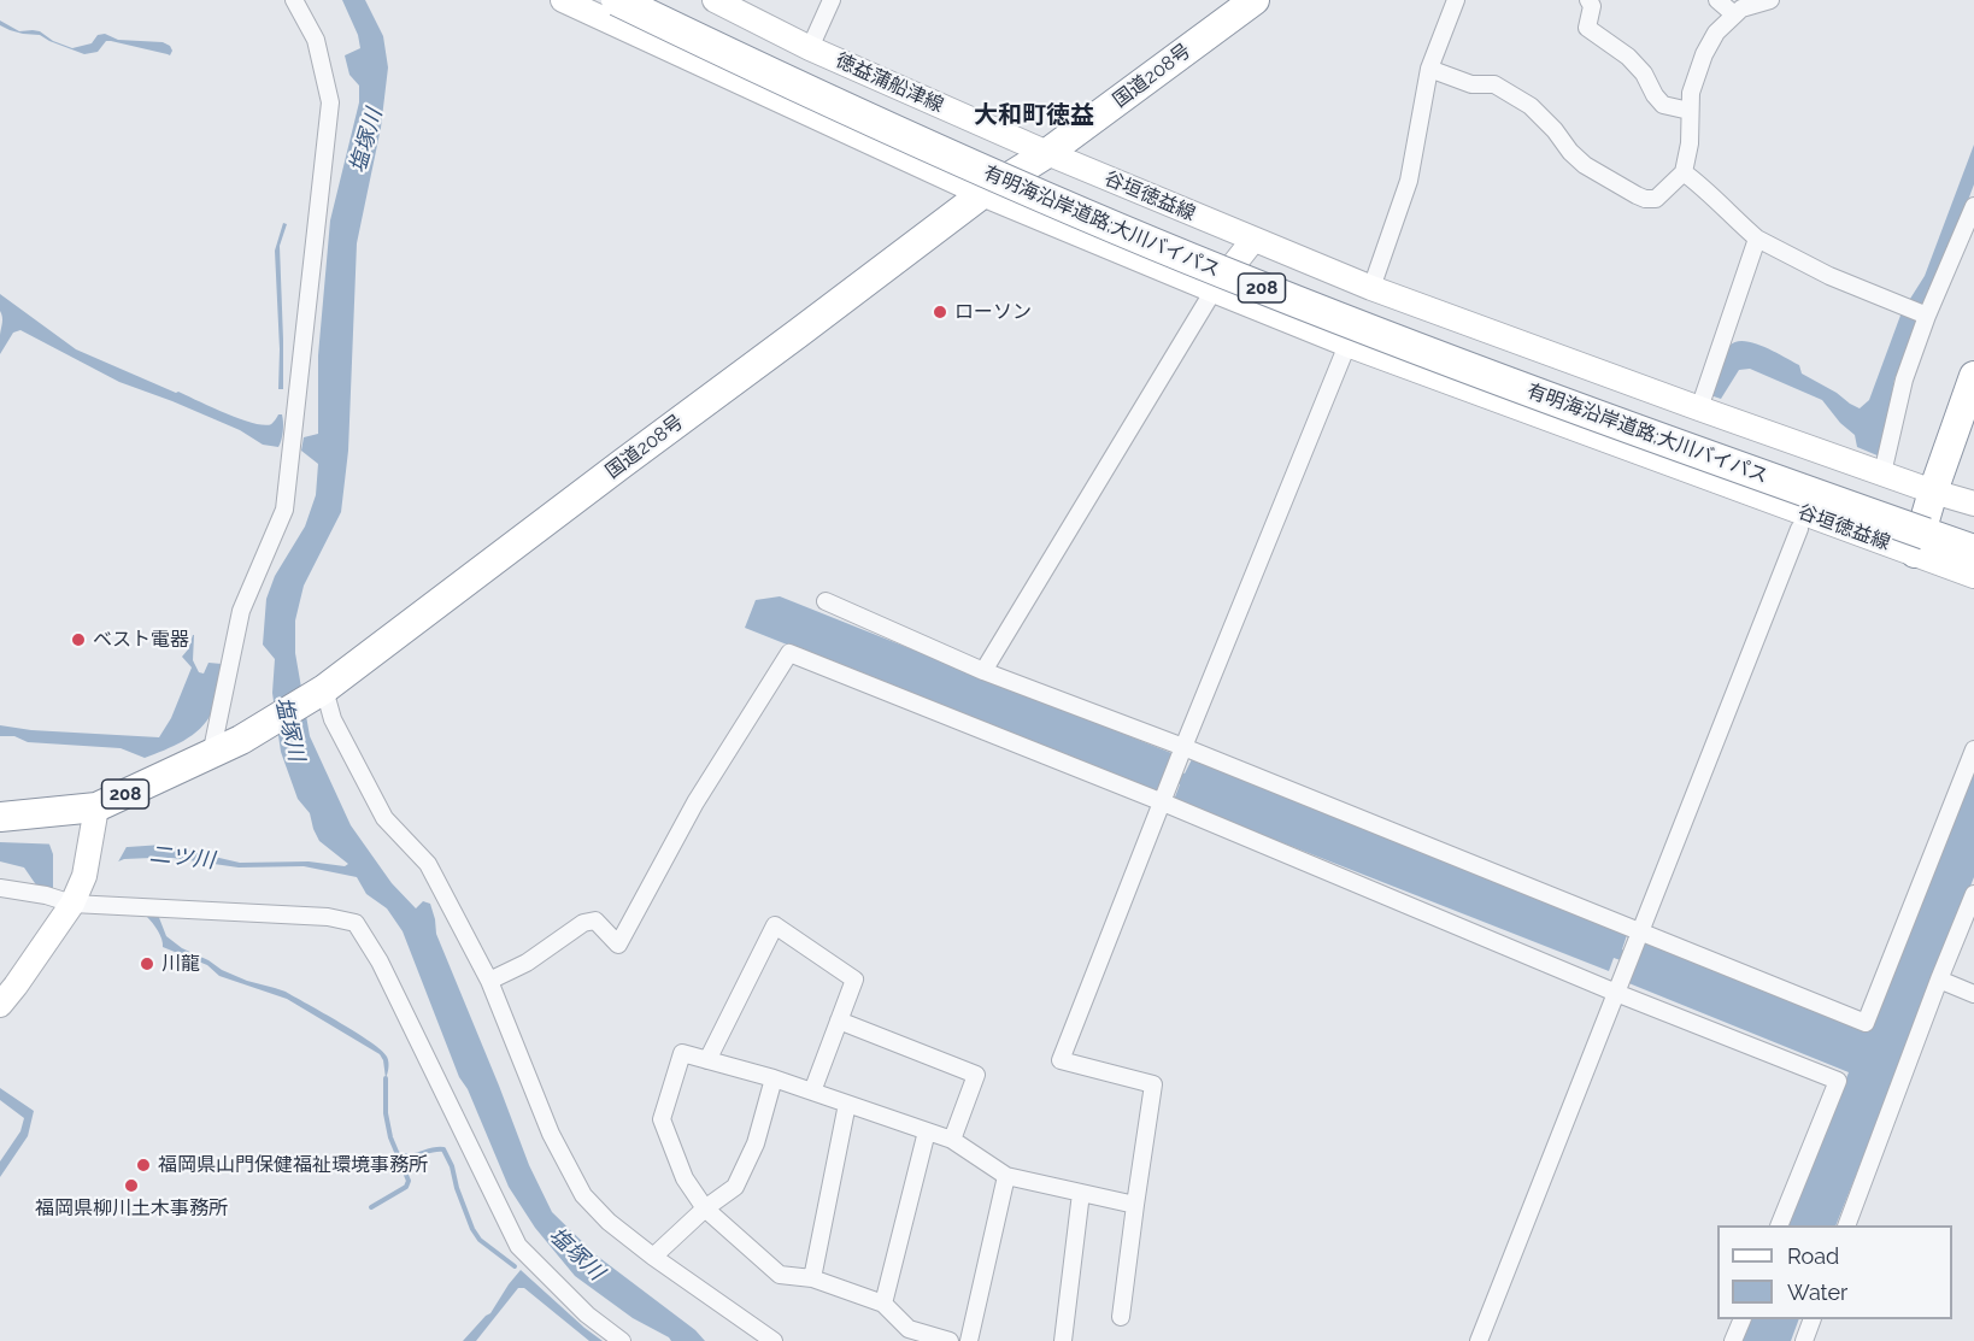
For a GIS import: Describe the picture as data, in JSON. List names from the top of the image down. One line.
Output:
{"streets":{"highway":["国道208号","有明海沿岸道路;大川バイパス","208"],"main road":["徳益蒲船津線","谷垣徳益線"]},"crossings":[["国道208号","徳益蒲船津線"],["国道208号","谷垣徳益線"],["徳益蒲船津線","谷垣徳益線"],["谷垣徳益線","有明海沿岸道路;大川バイパス"],["谷垣徳益線","208"],["有明海沿岸道路;大川バイパス","208"]],"districts":["大和町徳益"],"water":["塩塚川","二ツ川"],"places":["ローソン","ベスト電器","川龍","福岡県山門保健福祉環境事務所","福岡県柳川土木事務所"],"legend":["Road","Water"]}
